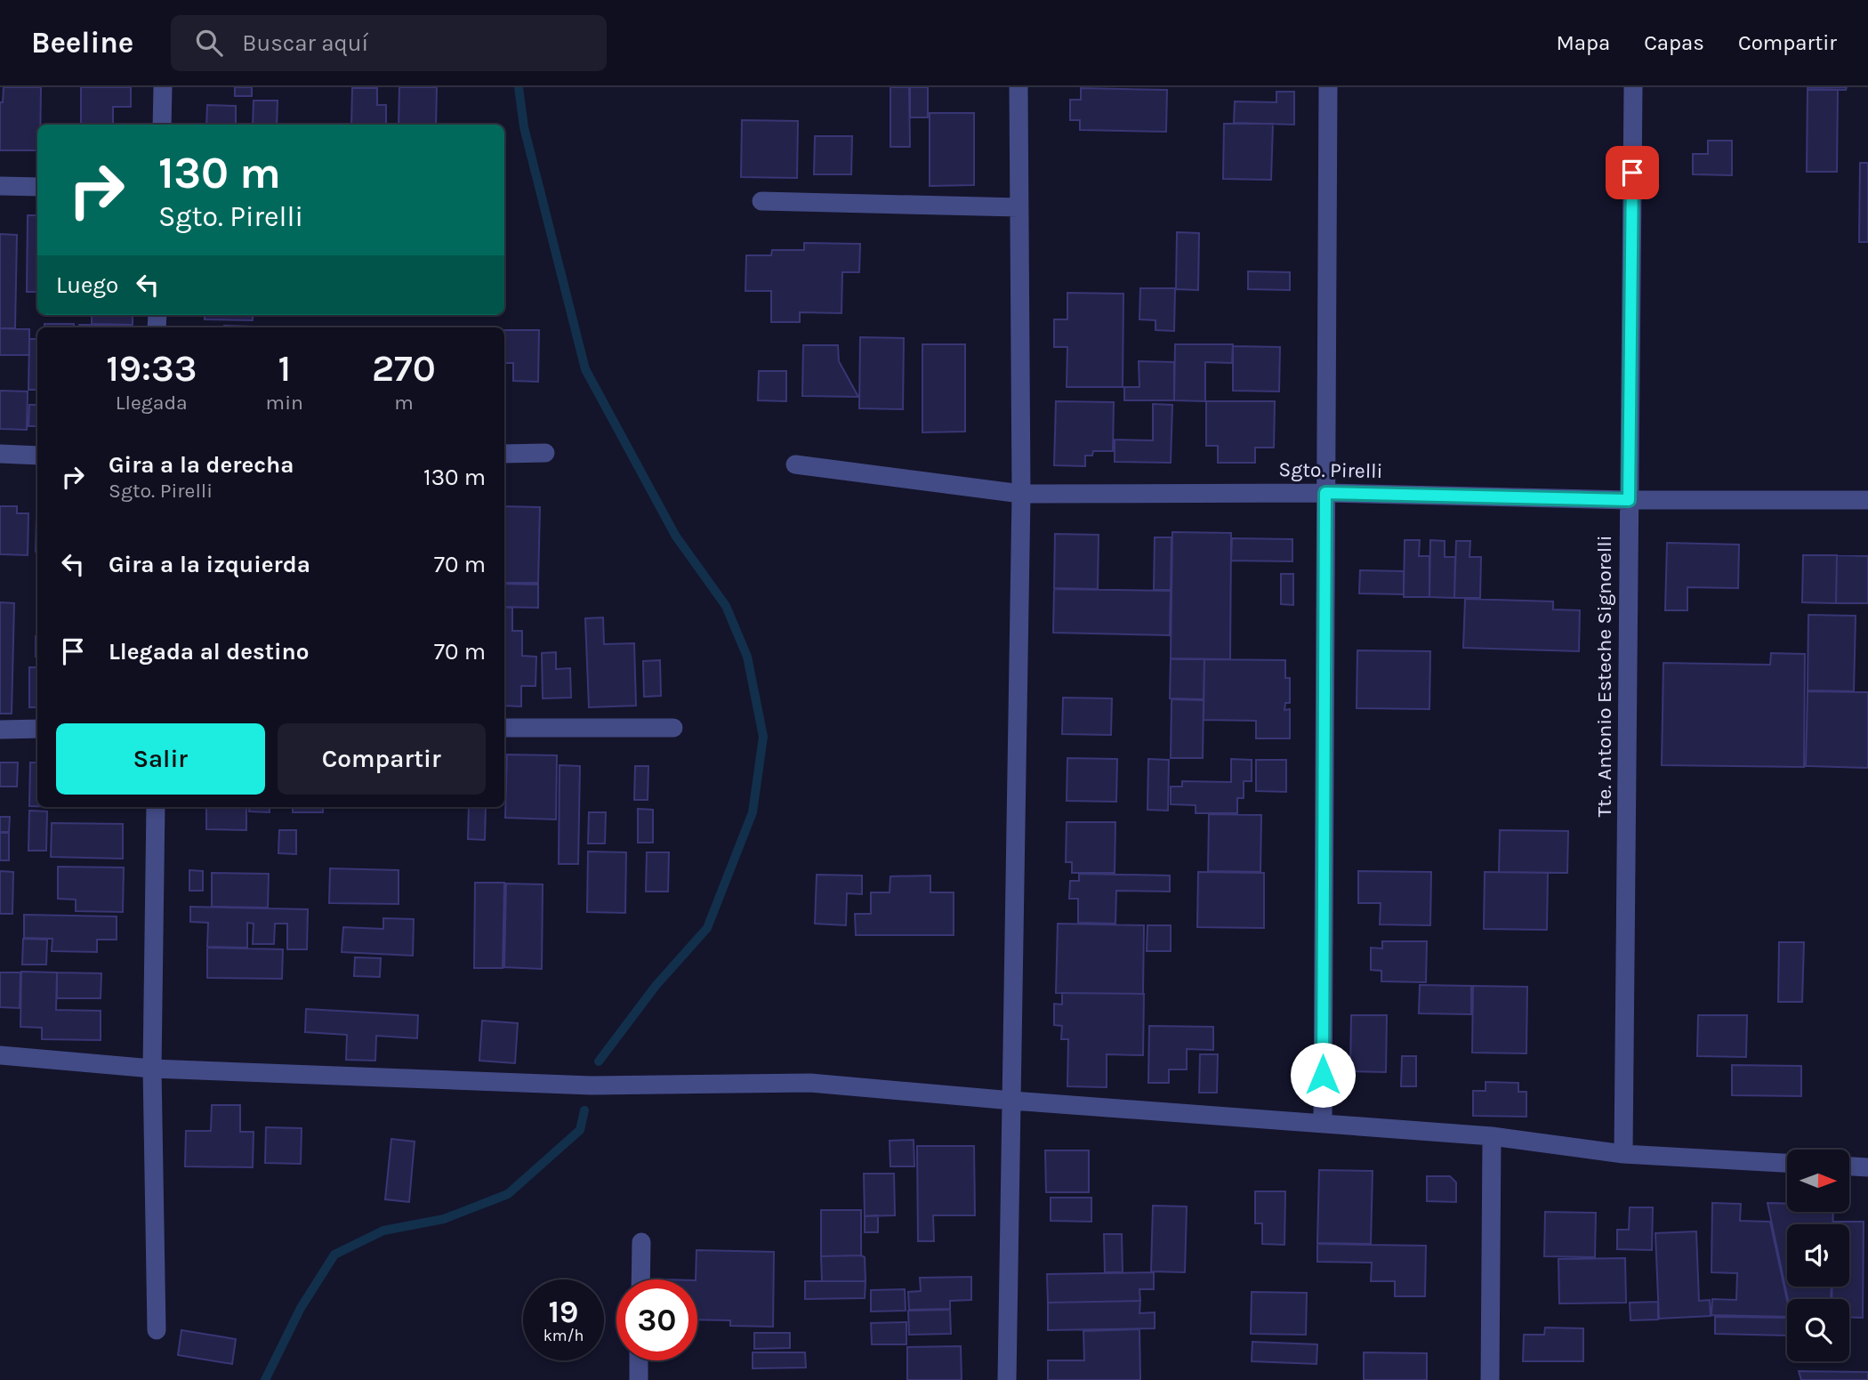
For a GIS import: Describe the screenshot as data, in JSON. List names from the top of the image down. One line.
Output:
{"streets":{"street":["Sgto. Pirelli","Tte. Antonio Esteche Signorelli"]},"crossings":[["Sgto. Pirelli","Tte. Antonio Esteche Signorelli"]],"north":"right","page":{"header":"Beeline","search":"Buscar aquí","nav":["Mapa","Capas","Compartir"],"turn":["130 m","Sgto. Pirelli"],"then":"Luego","eta":["19:33","Llegada","1","min","270","m"],"list":[{"name":"Gira a la derecha","note":"Sgto. Pirelli","value":"130 m"},{"name":"Gira a la izquierda","value":"70 m"},{"name":"Llegada al destino","value":"70 m"}],"buttons":["Salir","Compartir"],"speed":"19 km/h","limit":"30"}}
